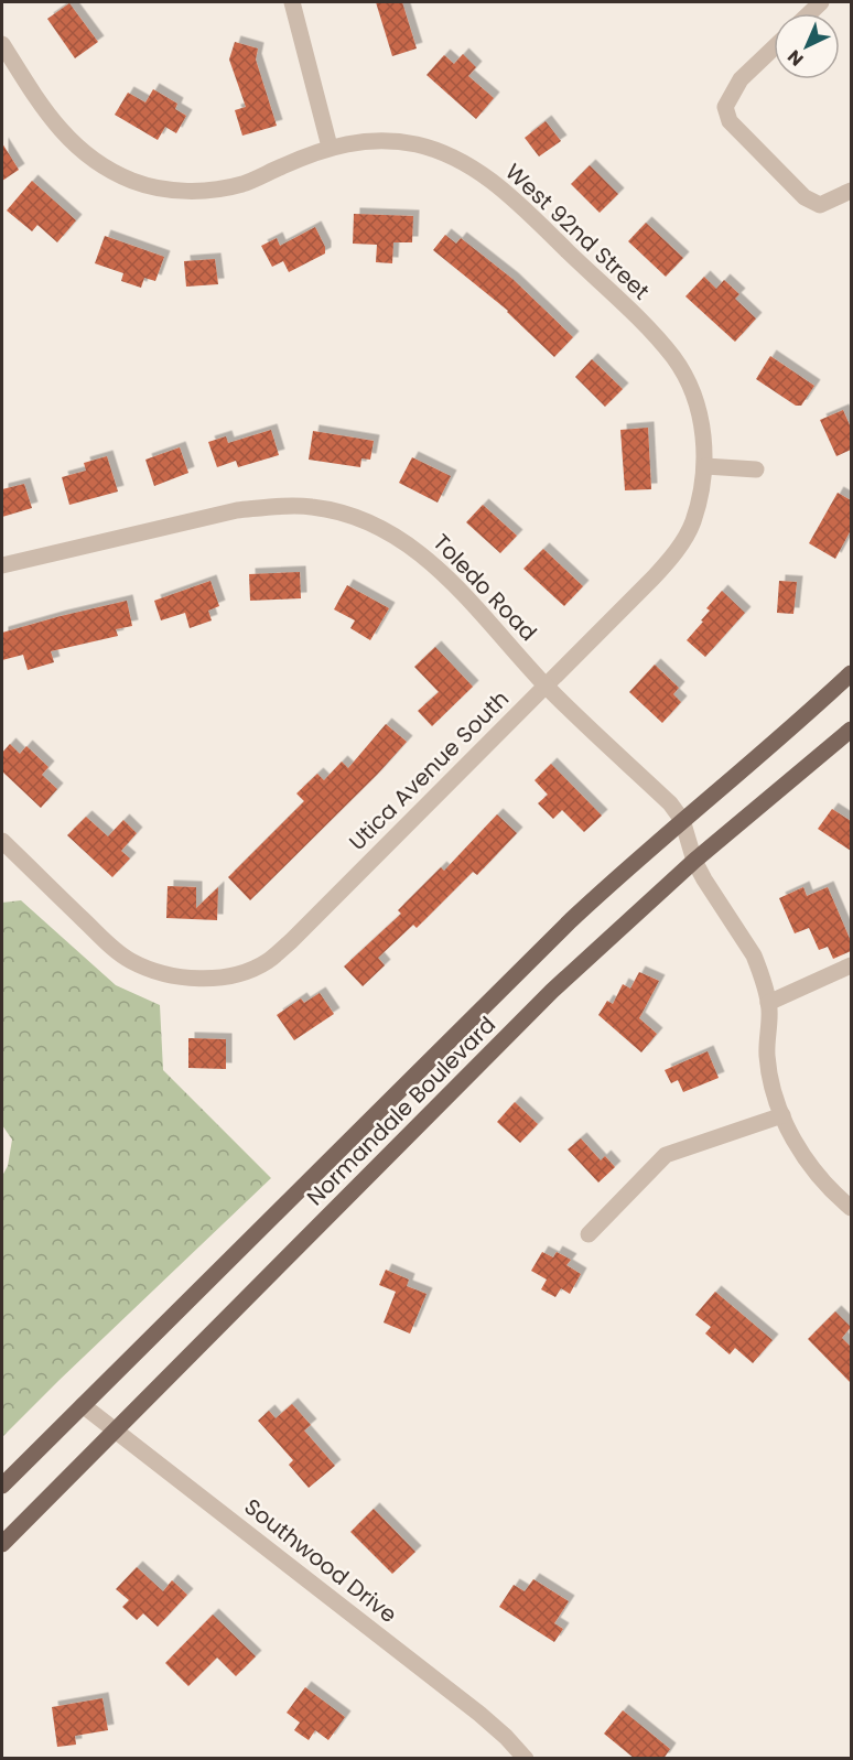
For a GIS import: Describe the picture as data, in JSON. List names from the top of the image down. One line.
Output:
{"streets":{"main road":["Normandale Boulevard"],"street":["West 92nd Street","Toledo Road","Utica Avenue South","Southwood Drive"]},"crossings":[["West 92nd Street","Utica Avenue South"],["Toledo Road","Utica Avenue South"],["Toledo Road","Normandale Boulevard"],["Normandale Boulevard","Southwood Drive"]],"north":"bottom left"}
